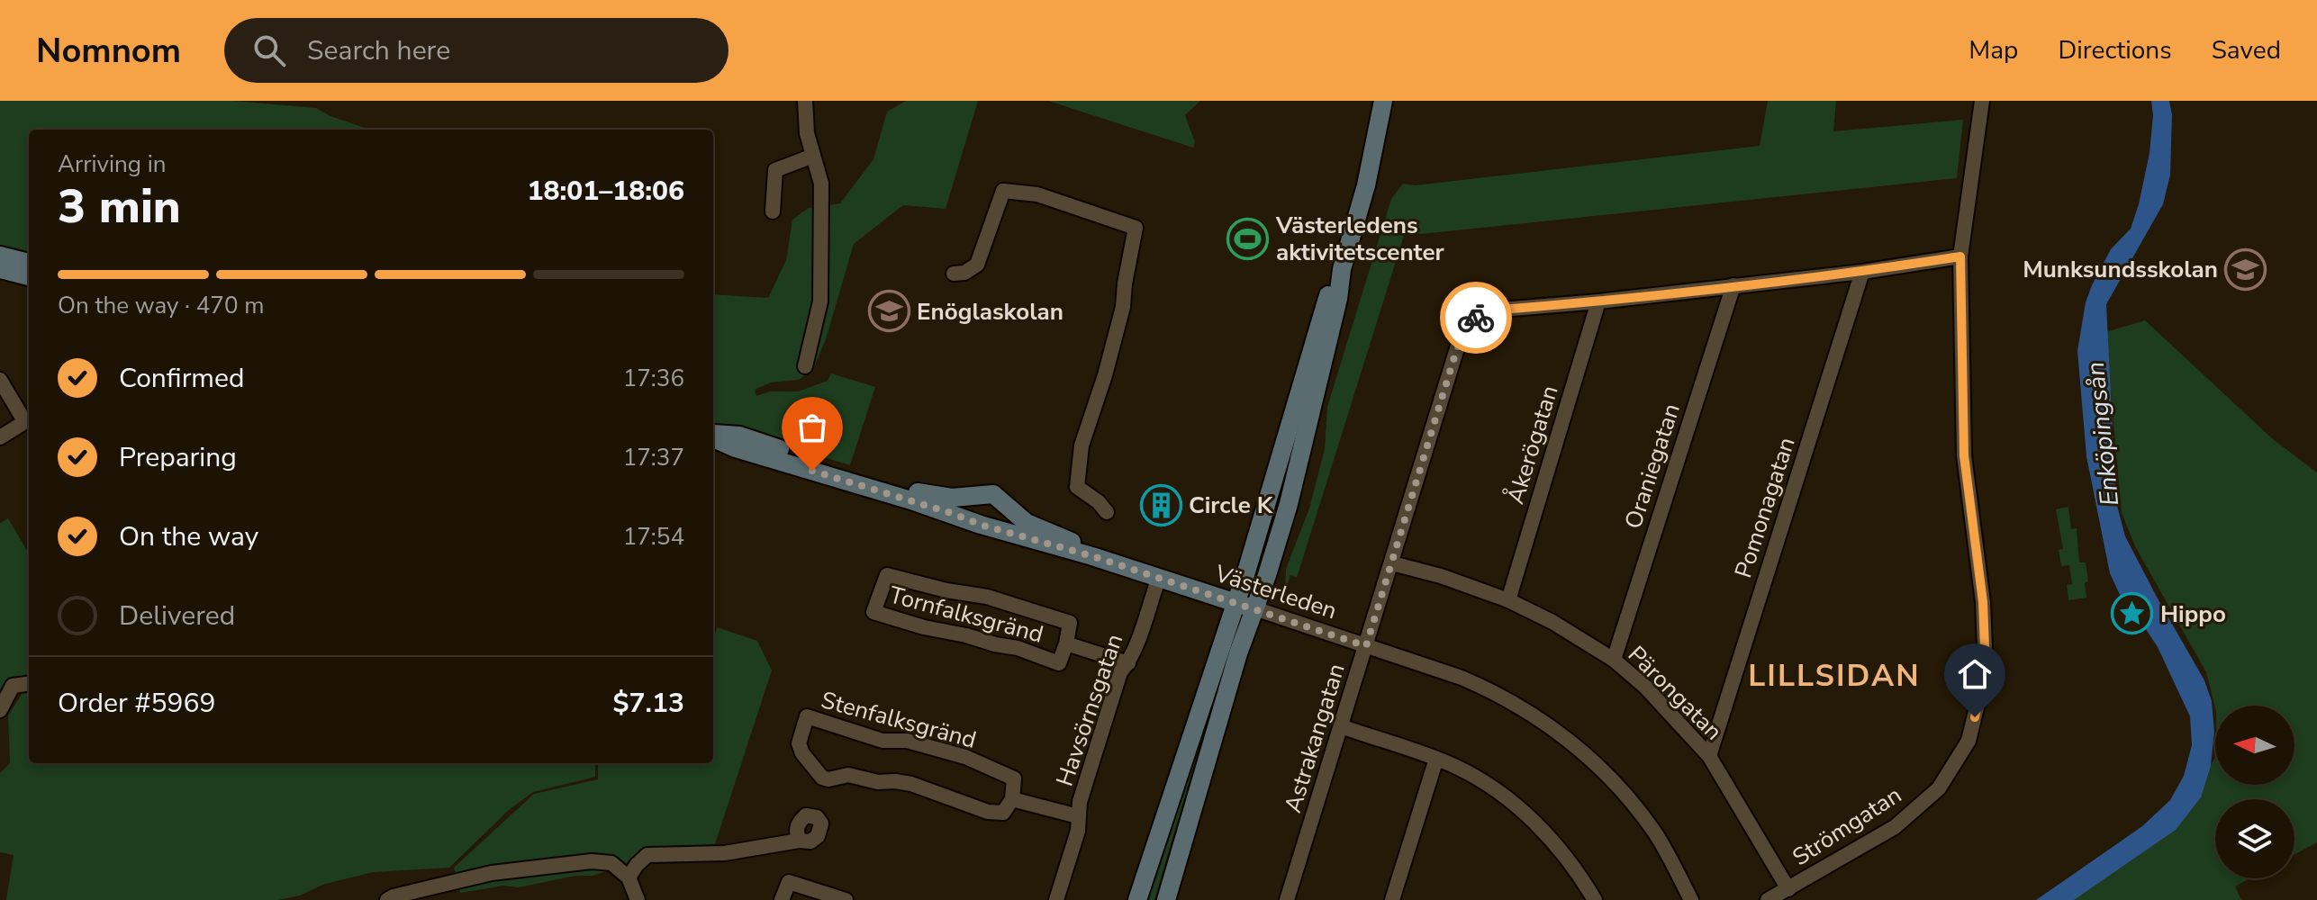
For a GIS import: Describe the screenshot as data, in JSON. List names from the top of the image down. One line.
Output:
{"streets":{"main road":["Västerleden"],"street":["Åkerögatan","Oraniegatan","Pomonagatan","Tornfalksgränd","Pärongatan","Havsörnsgatan","Stenfalksgränd","Astrakangatan","Strömgatan"]},"crossings":[["Åkerögatan","Pärongatan"],["Åkerögatan","Astrakangatan"],["Oraniegatan","Pärongatan"],["Oraniegatan","Astrakangatan"],["Pomonagatan","Pärongatan"],["Pomonagatan","Astrakangatan"],["Västerleden","Havsörnsgatan"],["Västerleden","Astrakangatan"],["Tornfalksgränd","Havsörnsgatan"],["Pärongatan","Astrakangatan"],["Pärongatan","Strömgatan"],["Astrakangatan","Strömgatan"]],"districts":["LILLSIDAN"],"water":["Enköpingsån"],"places":{"sports":["Västerledens aktivitetscenter"],"school or university":["Munksundsskolan","Enöglaskolan"],"building":["Circle K"],"place":["Hippo"]},"north":"left","page":{"header":"Nomnom","search":"Search here","nav":["Map","Directions","Saved"],"heading":["3 min","Arriving in","18:01–18:06"],"panel":["Order #5969","$7.13"],"bar":"On the way · 470 m","list":[["Confirmed","17:36"],["Preparing","17:37"],["On the way","17:54"],"Delivered"]}}
